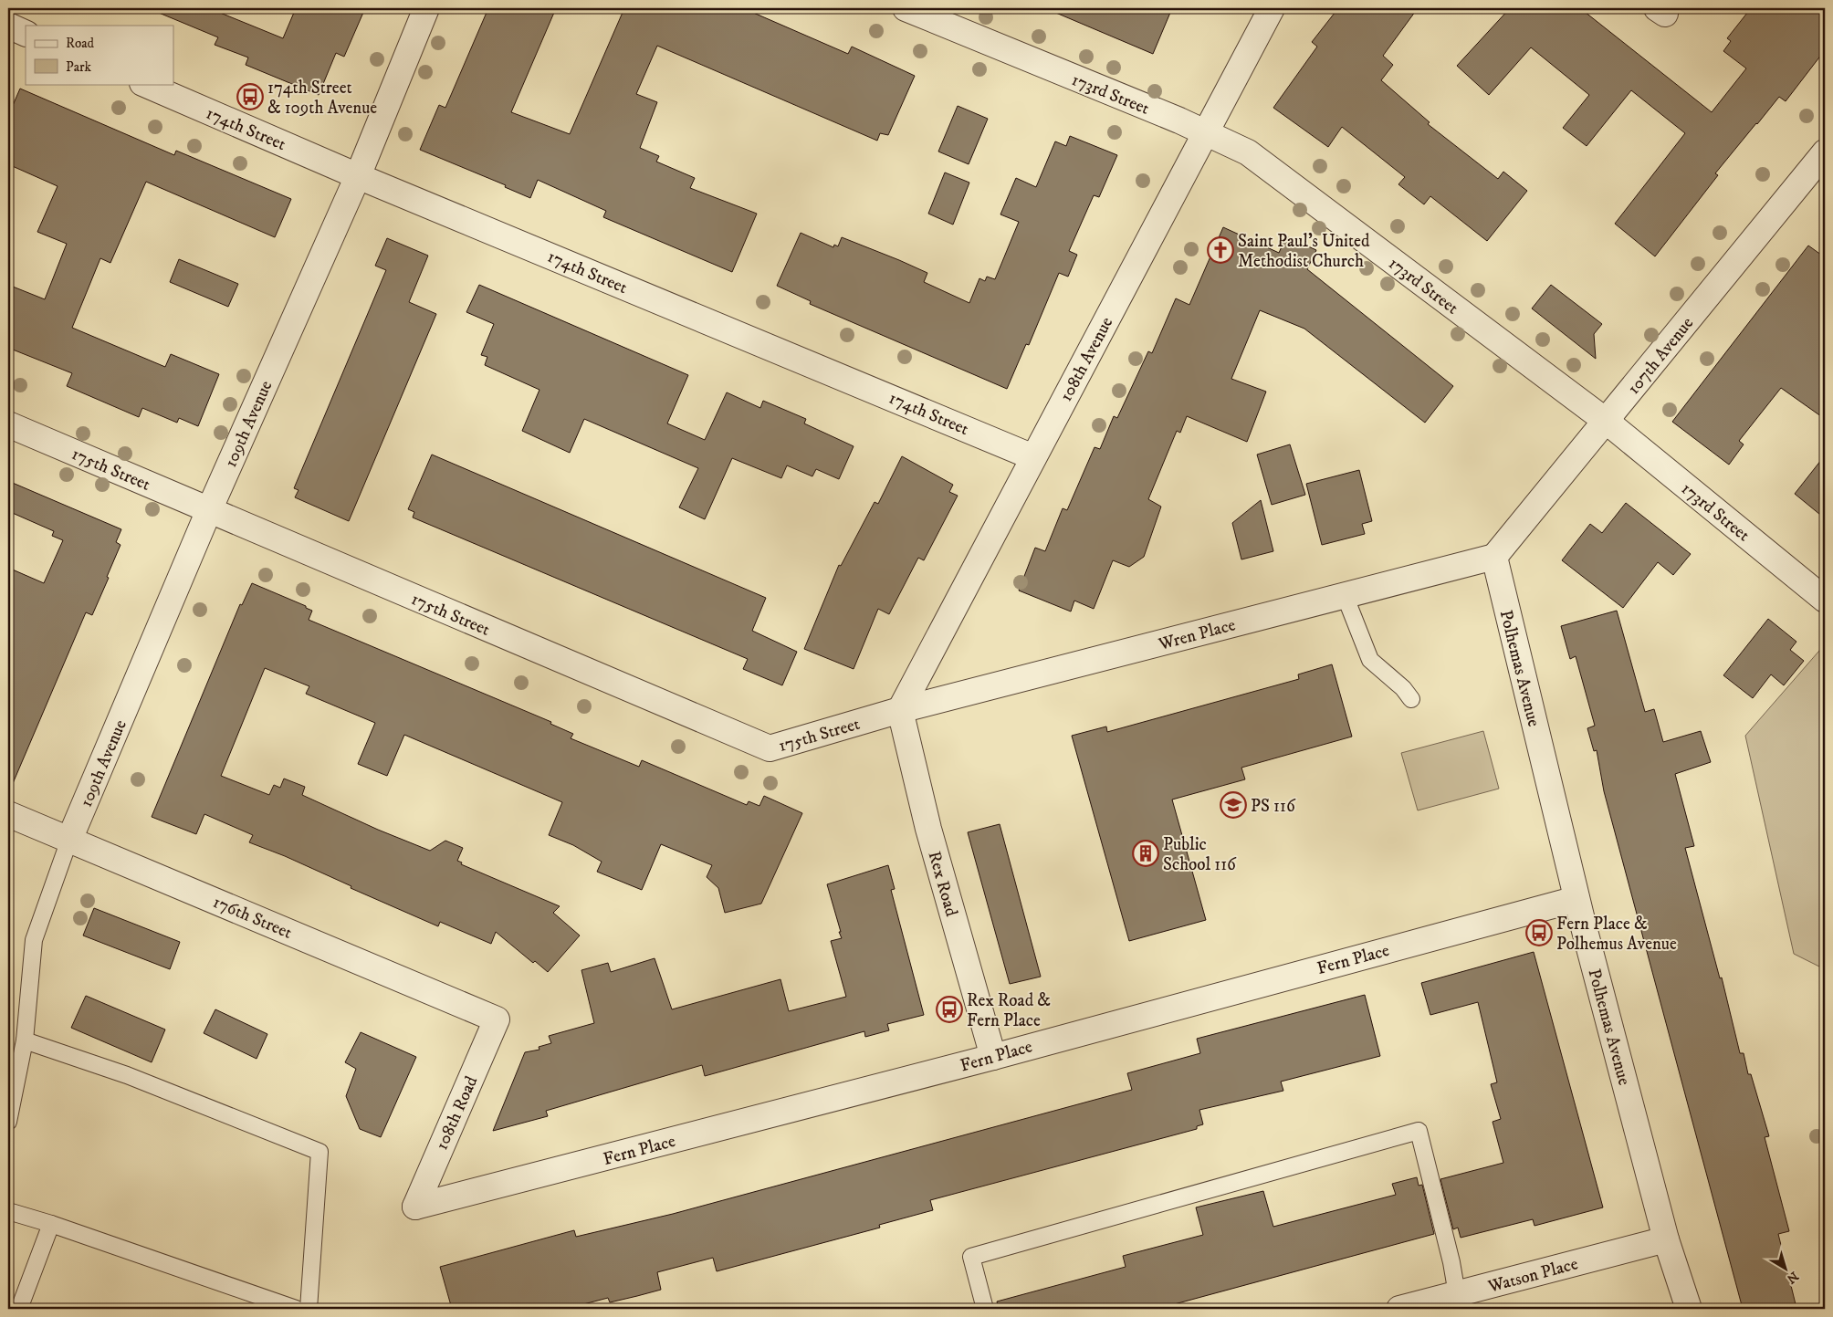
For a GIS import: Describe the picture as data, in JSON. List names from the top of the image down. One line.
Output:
{"streets":{"street":["173rd Street","174th Street","107th Avenue","108th Avenue","109th Avenue","175th Street","Wren Place","Polhemas Avenue","Rex Road","176th Street","Fern Place","108th Road","Watson Place"]},"crossings":[["173rd Street","107th Avenue"],["173rd Street","108th Avenue"],["174th Street","108th Avenue"],["174th Street","109th Avenue"],["107th Avenue","Wren Place"],["107th Avenue","Polhemas Avenue"],["108th Avenue","175th Street"],["108th Avenue","Wren Place"],["108th Avenue","Rex Road"],["109th Avenue","175th Street"],["109th Avenue","176th Street"],["175th Street","Wren Place"],["175th Street","Rex Road"],["Wren Place","Polhemas Avenue"],["Wren Place","Rex Road"],["Polhemas Avenue","Fern Place"],["Polhemas Avenue","Watson Place"],["Rex Road","Fern Place"],["176th Street","108th Road"],["Fern Place","108th Road"]],"places":{"bus stop":["174th Street & 109th Avenue","Fern Place & Polhemus Avenue","Rex Road & Fern Place"],"church":["Saint Paul's United Methodist Church"],"school or university":["PS 116"],"building":["Public School 116"]},"legend":["Road","Park"],"north":"bottom right"}
